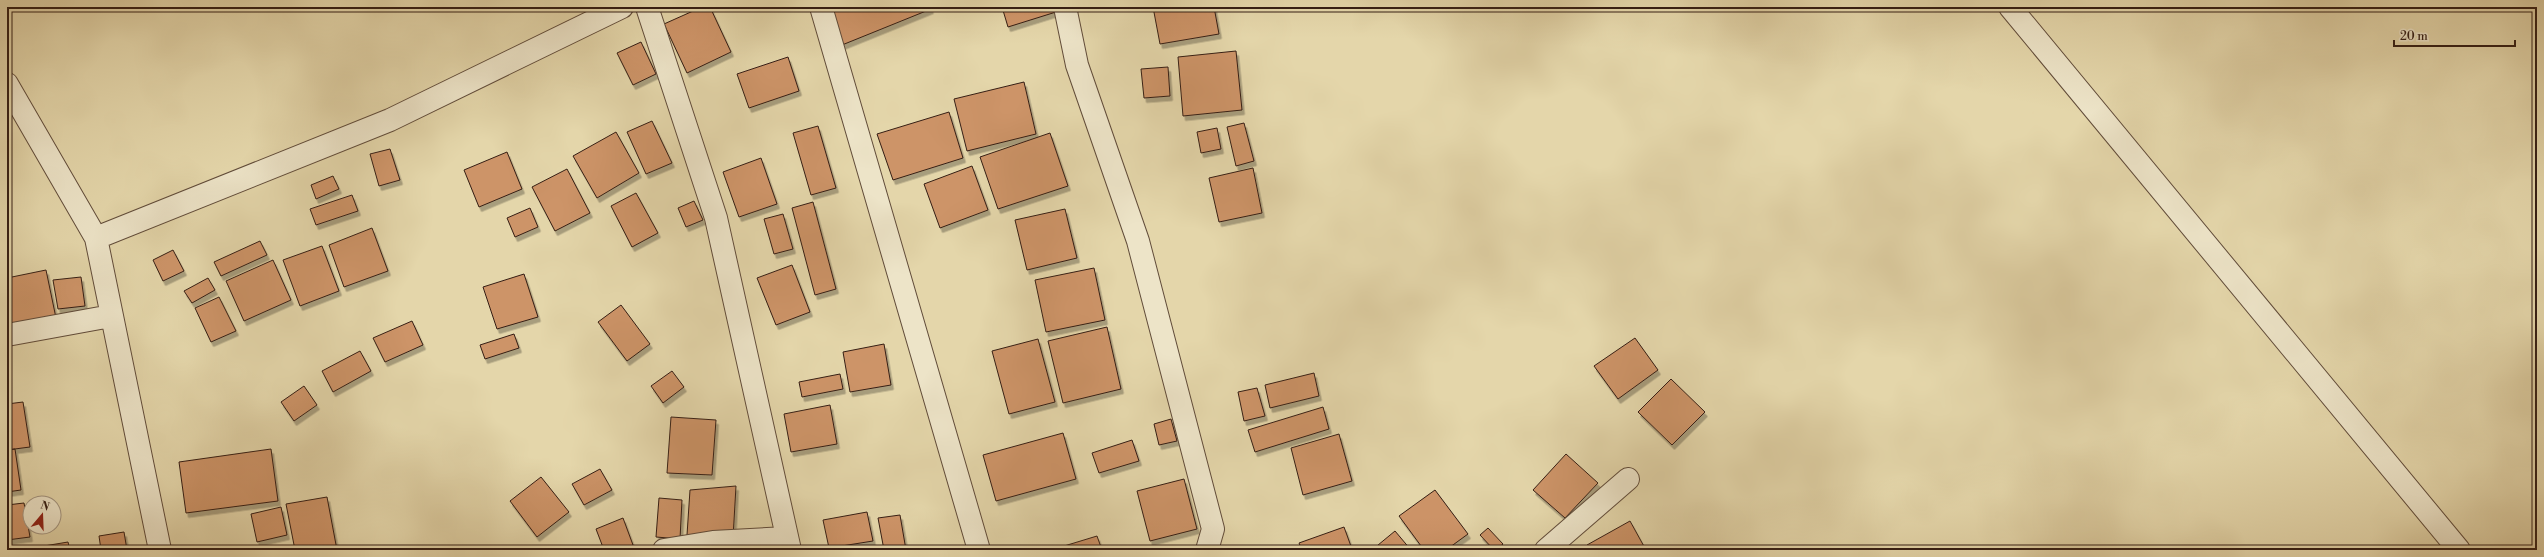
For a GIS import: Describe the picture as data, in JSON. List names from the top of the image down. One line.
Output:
{"scale_bar":"20 m","north":"top"}
